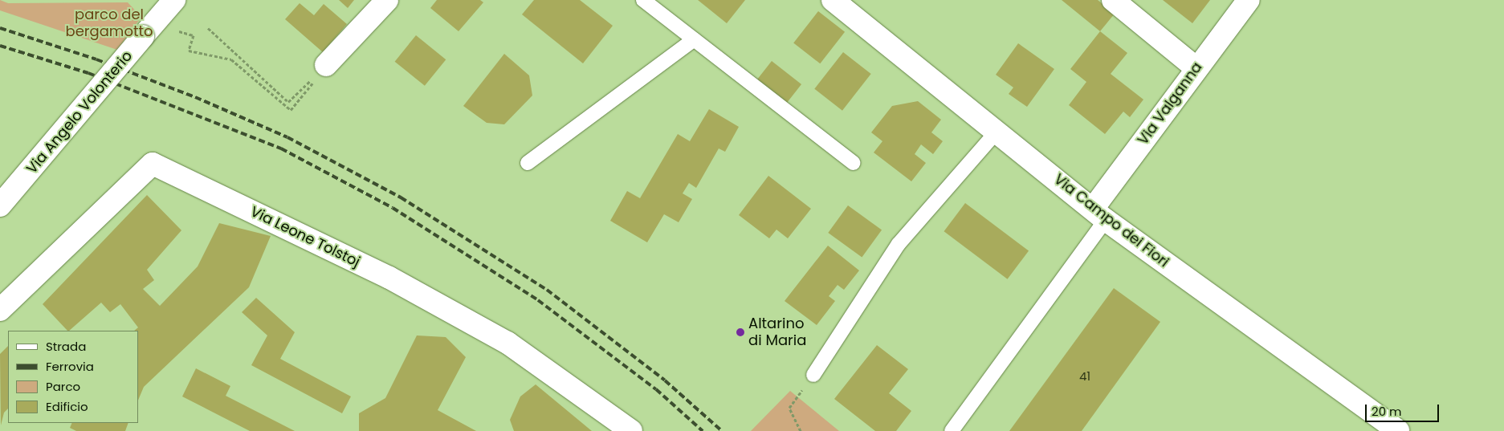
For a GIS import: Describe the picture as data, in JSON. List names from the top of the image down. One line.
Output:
{"streets":{"street":["Via Valganna","Via Angelo Volonterio","Via Campo dei Fiori","Via Leone Tolstoj"]},"crossings":[["Via Valganna","Via Campo dei Fiori"]],"parks":["parco del bergamotto"],"places":["Altarino di Maria"],"house_numbers":["41"],"legend":["Strada","Ferrovia","Parco","Edificio"],"scale_bar":"20 m"}
